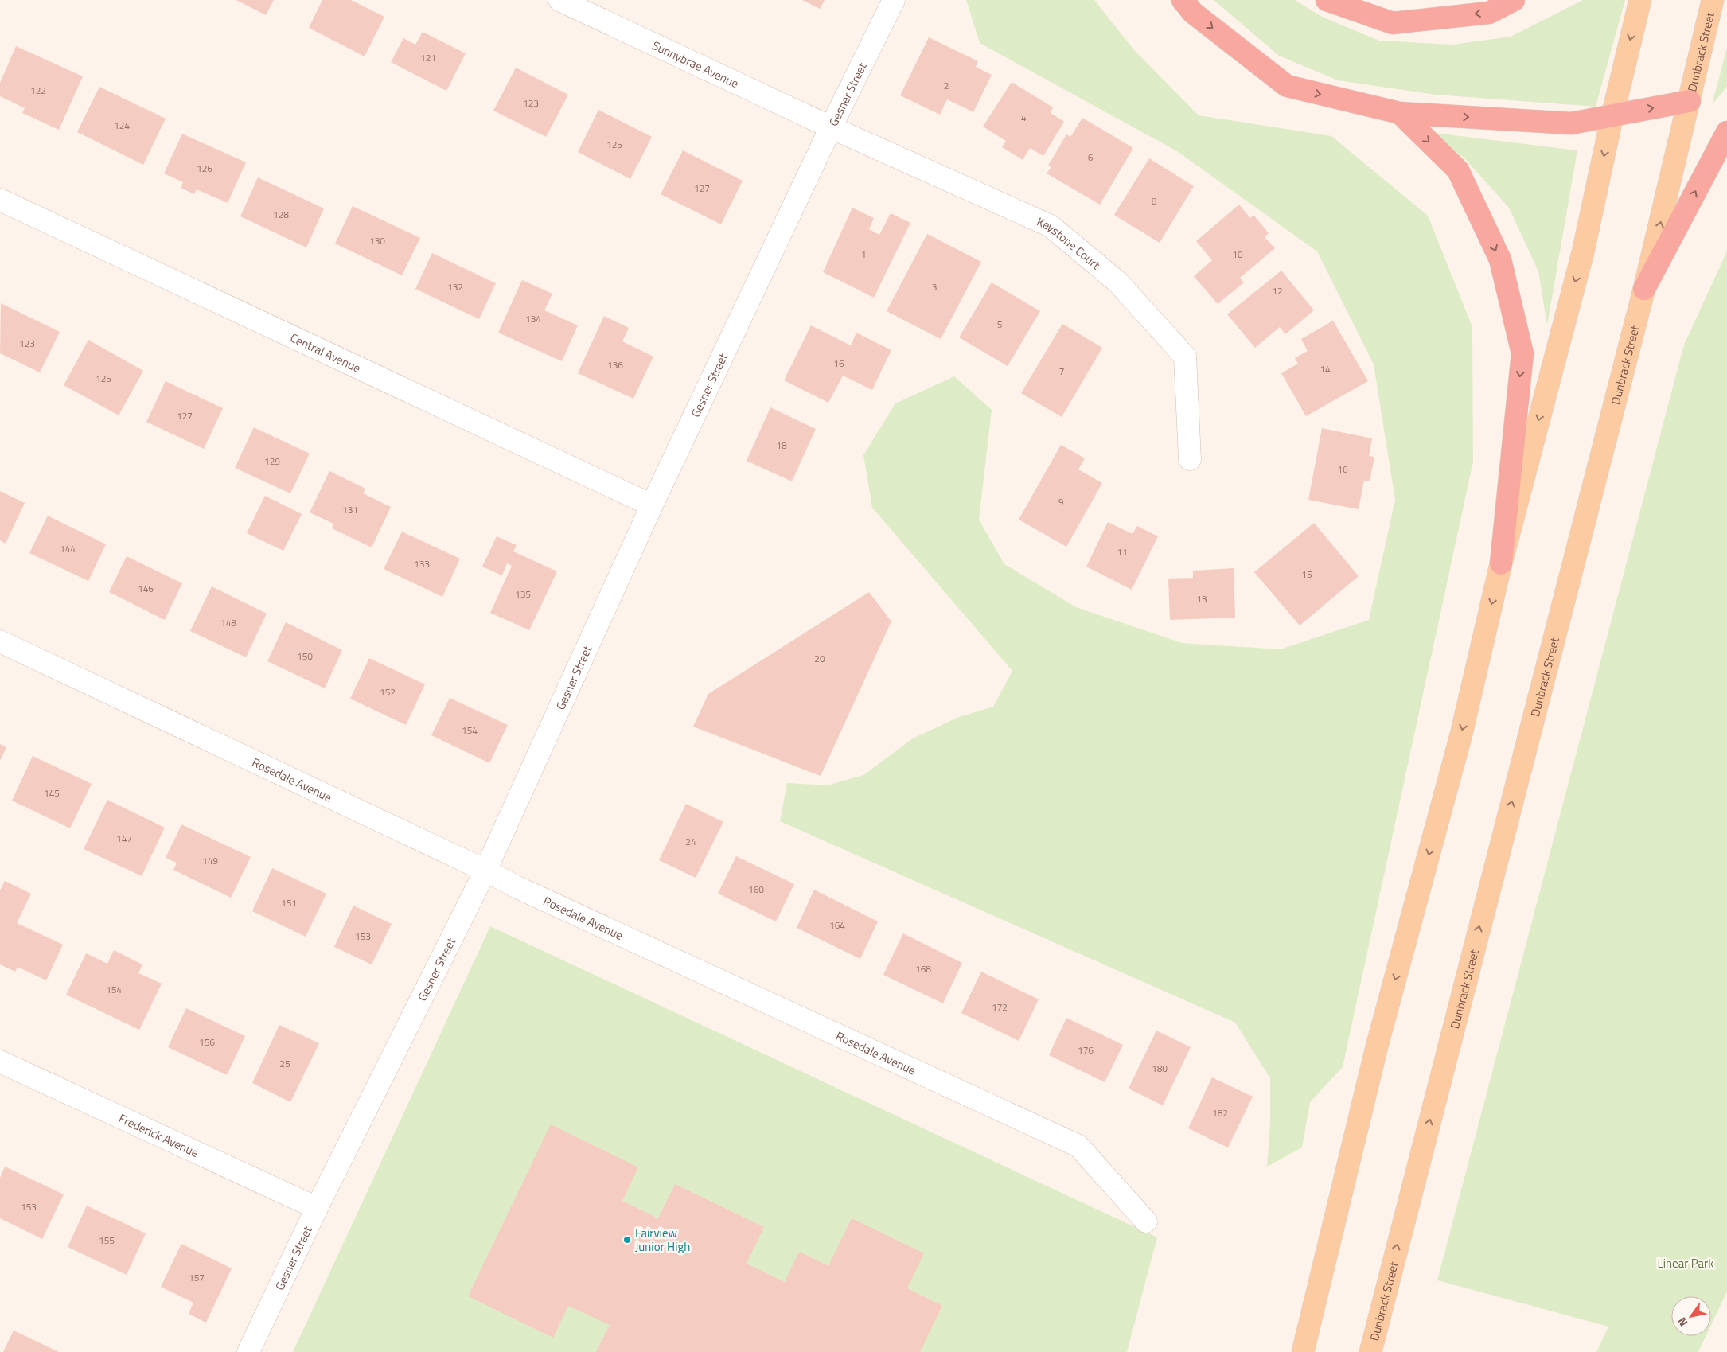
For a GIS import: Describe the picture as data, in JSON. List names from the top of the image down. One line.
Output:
{"streets":{"main road":["Dunbrack Street"],"street":["Sunnybrae Avenue","Gesner Street","Keystone Court","Central Avenue","Rosedale Avenue","Frederick Avenue"]},"crossings":[["Sunnybrae Avenue","Gesner Street"],["Sunnybrae Avenue","Keystone Court"],["Gesner Street","Keystone Court"],["Gesner Street","Central Avenue"],["Gesner Street","Rosedale Avenue"],["Gesner Street","Frederick Avenue"]],"parks":["Linear Park"],"places":["Fairview Junior High"],"house_numbers":["121","2","122","123","4","124","125","6","126","127","8","128","130","1","10","132","3","12","134","5","123","16","136","14","7","125","127","18","129","16","9","131","144","11","133","15","146","135","13","148","150","20","152","154","145","147","24","149","160","151","164","153","168","154","172","156","176","25","180","182","153","155","157"],"north":"bottom left"}
